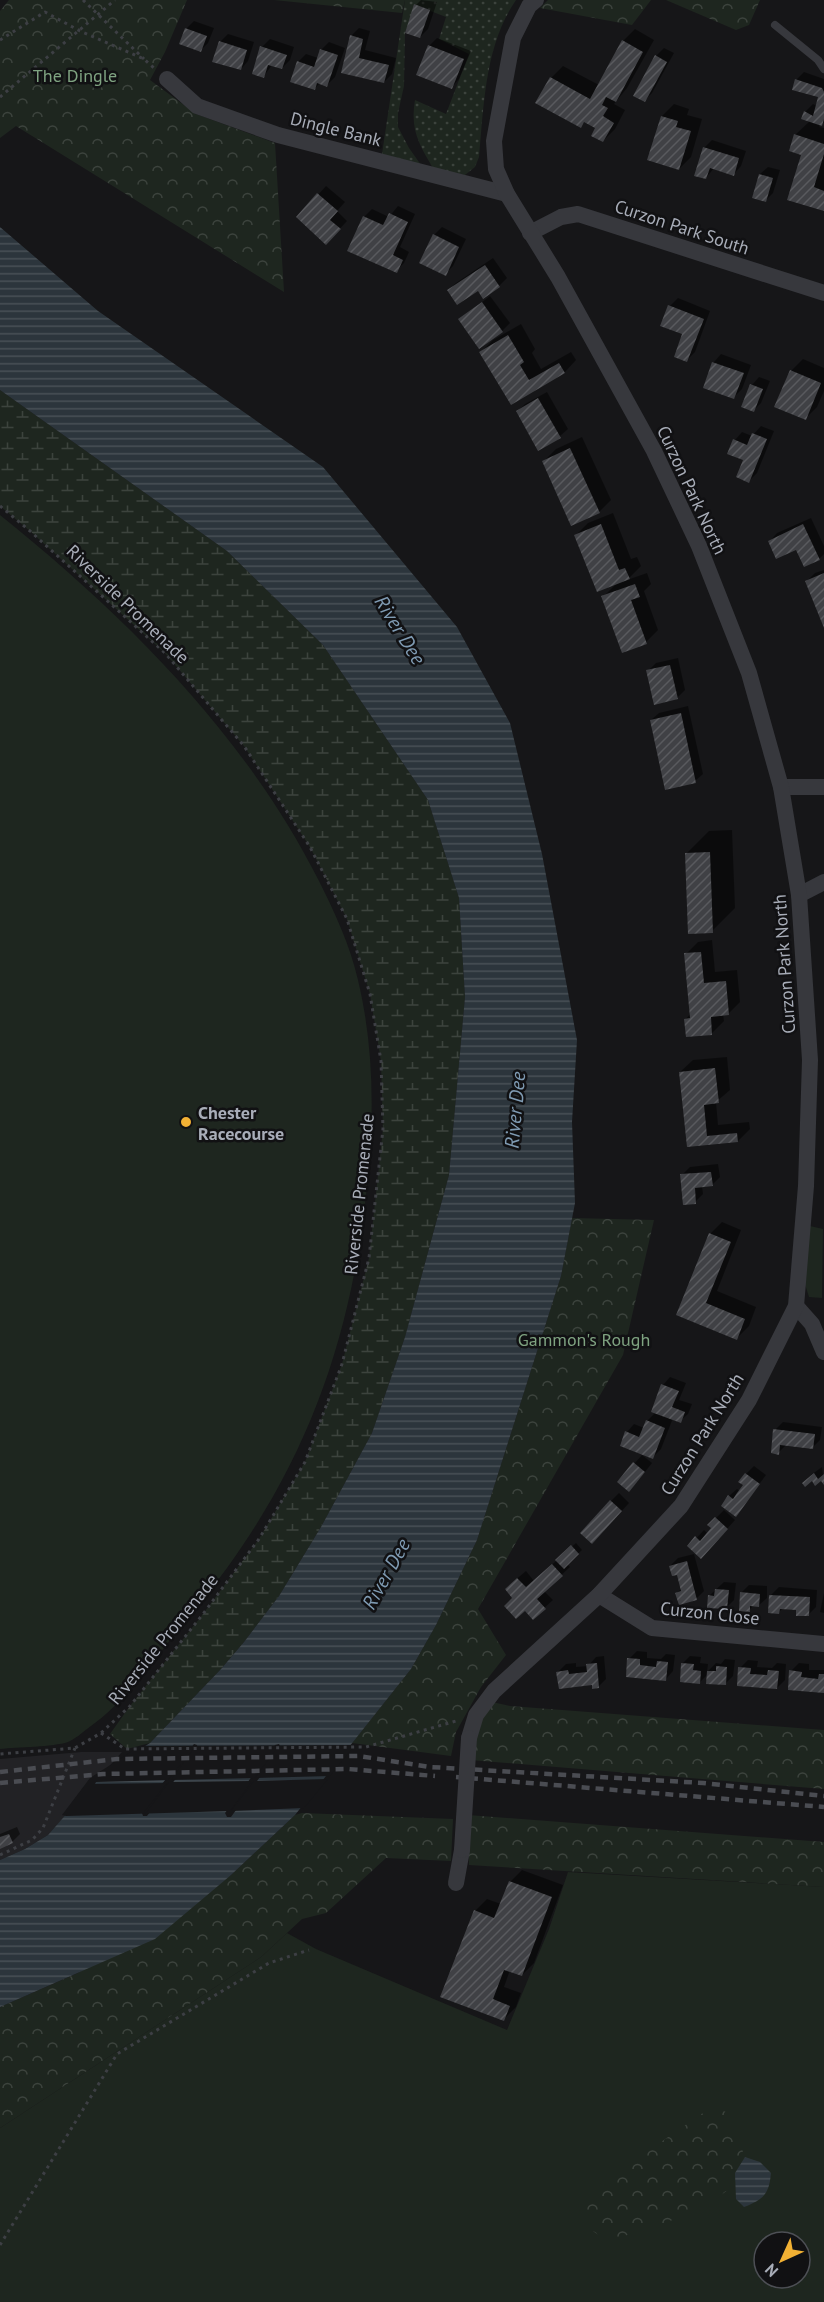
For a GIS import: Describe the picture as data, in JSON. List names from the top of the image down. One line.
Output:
{"streets":{"street":["Dingle Bank","Curzon Park South","Curzon Park North","Curzon Close"],"path":["Riverside Promenade"]},"crossings":[["Dingle Bank","Curzon Park North"],["Curzon Park South","Curzon Park North"],["Curzon Park North","Curzon Close"]],"water":["River Dee"],"parks":["The Dingle","Gammon's Rough"],"places":["Chester Racecourse"],"north":"bottom left"}
